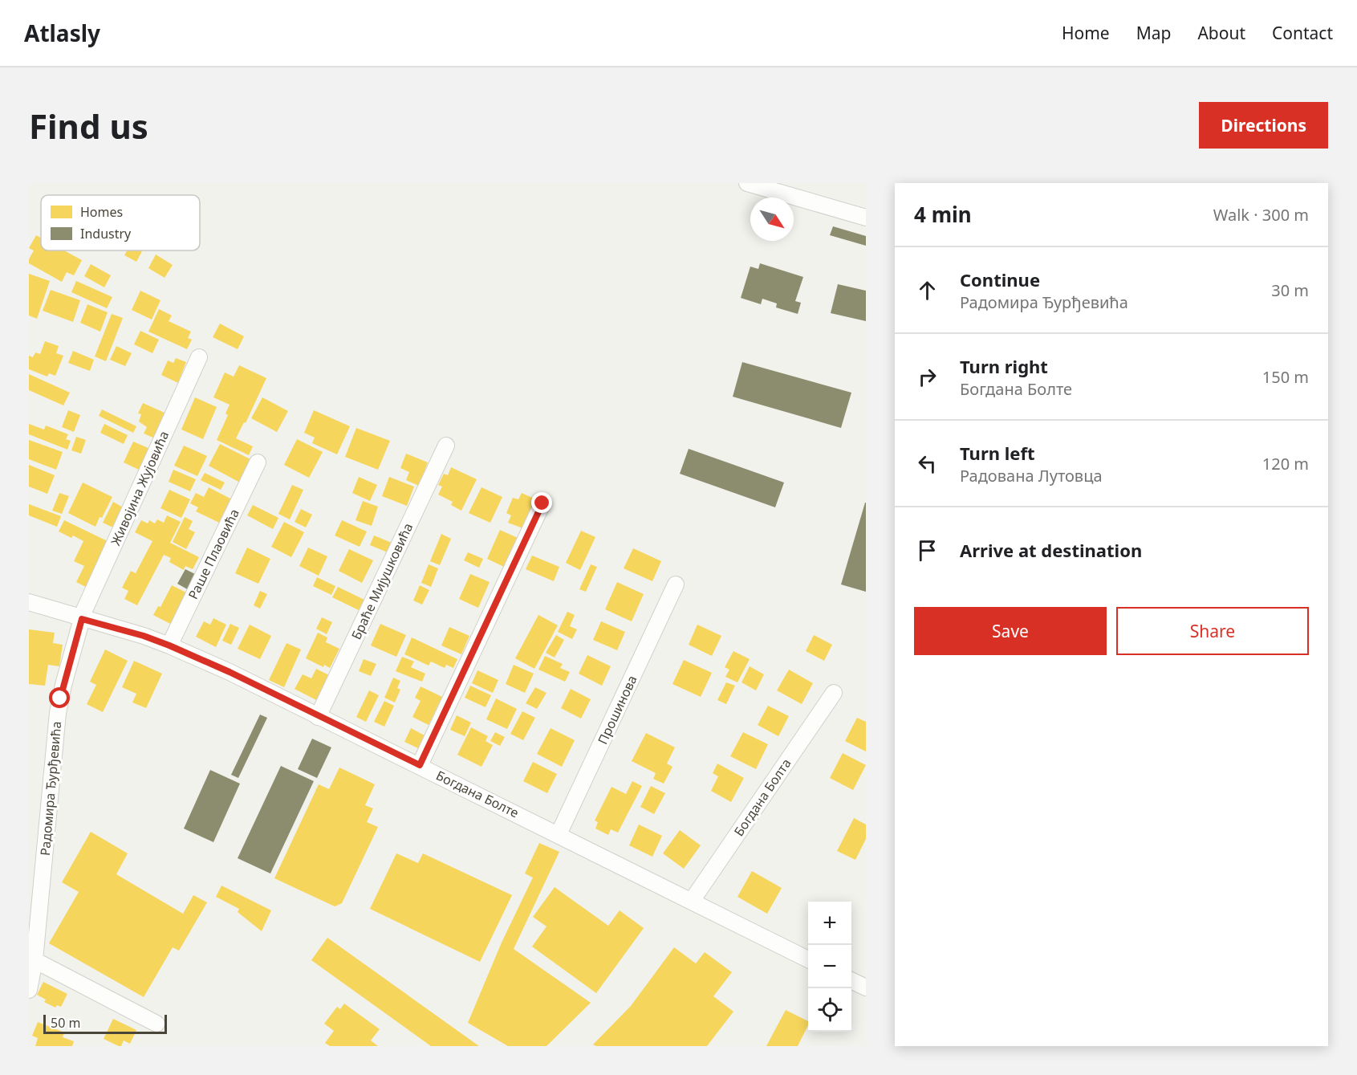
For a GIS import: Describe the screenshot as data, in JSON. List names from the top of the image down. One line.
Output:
{"streets":{"street":["Живојина Жујовића","Раше Плаовића","Браће Мијушковића","Прошинова","Радомира Ђурђевића","Богдана Болте","Богдана Болта"]},"crossings":[["Живојина Жујовића","Радомира Ђурђевића"],["Живојина Жујовића","Богдана Болте"],["Раше Плаовића","Богдана Болте"],["Браће Мијушковића","Богдана Болте"],["Прошинова","Богдана Болте"],["Радомира Ђурђевића","Богдана Болте"],["Богдана Болте","Богдана Болта"]],"legend":["Homes","Industry"],"scale_bar":"50 m","north":"bottom right","page":{"header":"Atlasly","nav":["Home","Map","About","Contact"],"buttons":["Directions",["Save","Share"]],"title":"Find us","heading":["4 min","Walk · 300 m"],"list":[["Continue","Радомира Ђурђевића","30 m"],["Turn right","Богдана Болте","150 m"],["Turn left","Радована Лутовца","120 m"],"Arrive at destination"],"map_buttons":["+","−"],"scale":"50 m"}}
